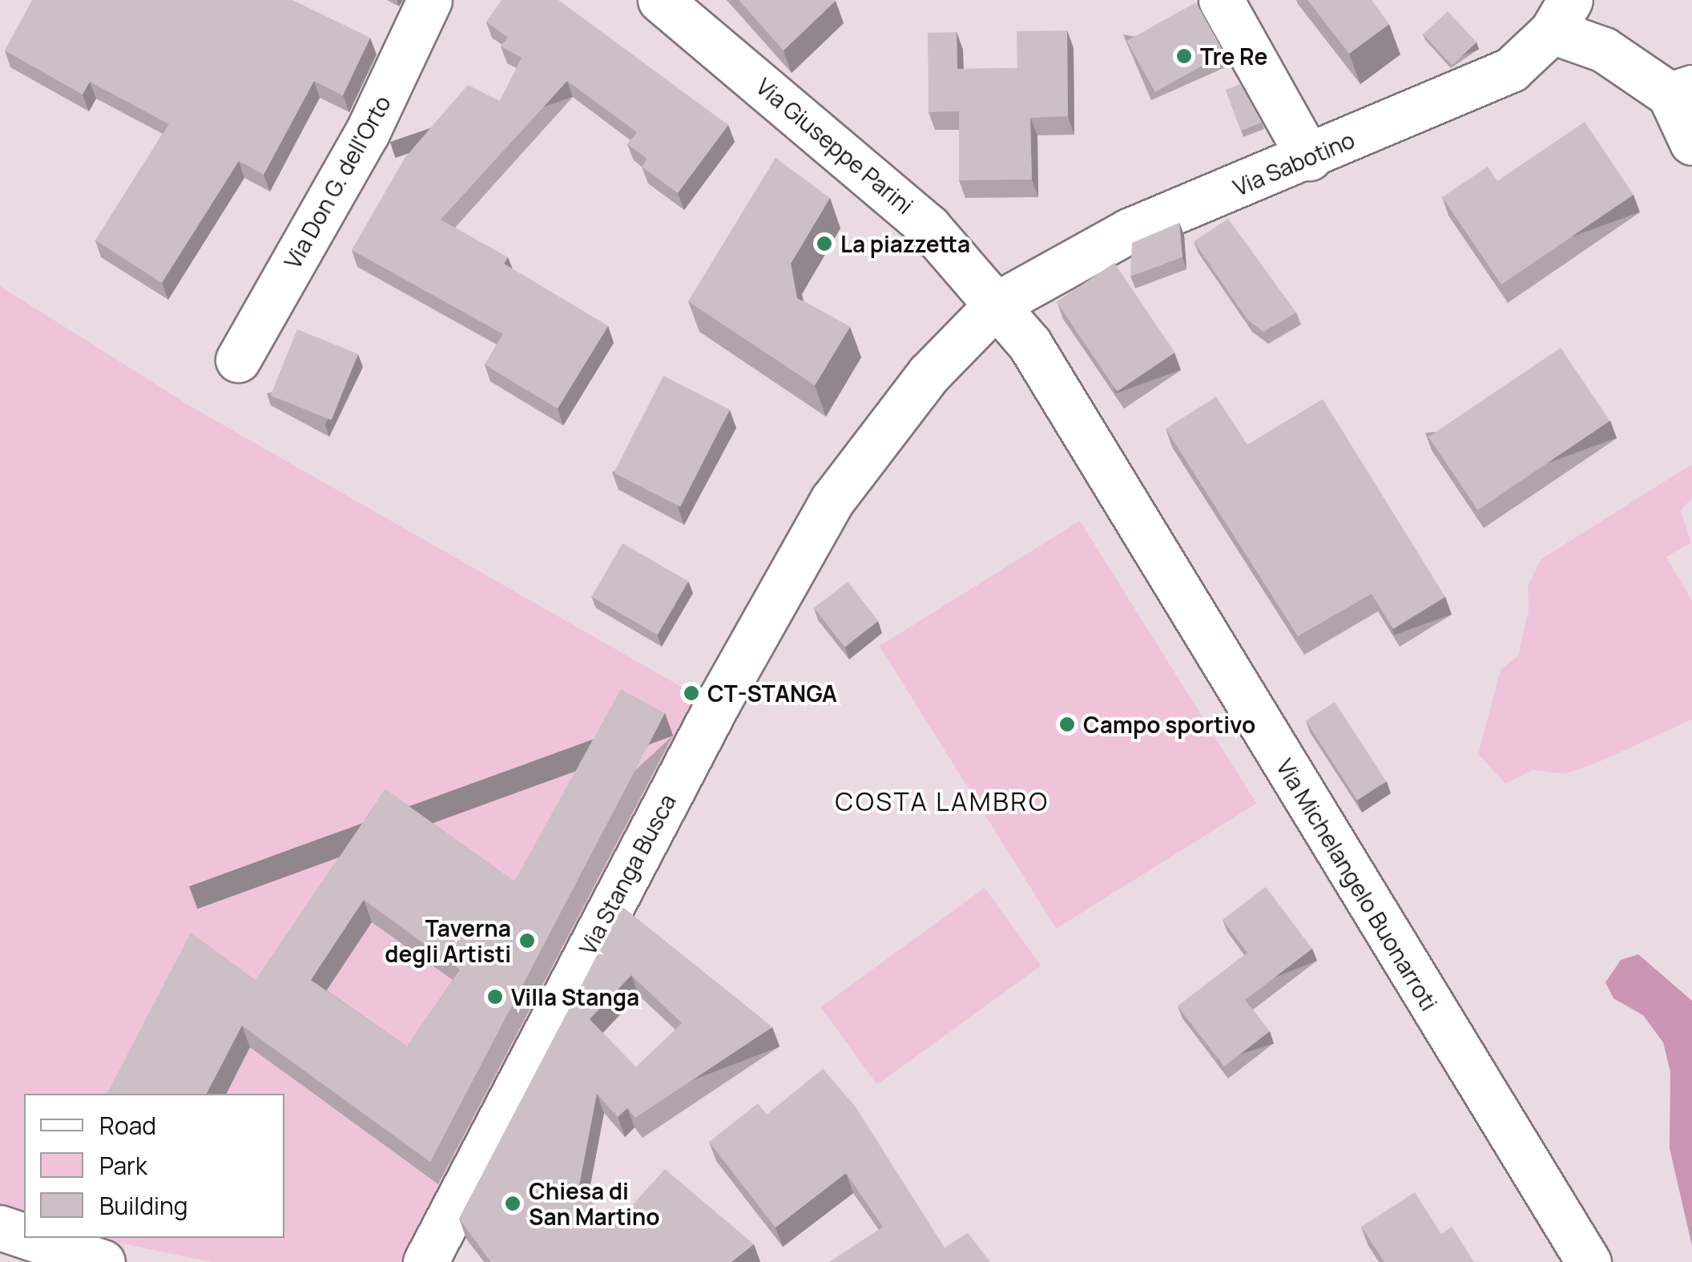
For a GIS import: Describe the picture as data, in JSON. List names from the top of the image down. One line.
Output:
{"streets":{"street":["Via Giuseppe Parini","Via Sabotino","Via Don G. dell'Orto","Via Stanga Busca","Via Michelangelo Buonarroti"]},"crossings":[["Via Giuseppe Parini","Via Sabotino"],["Via Giuseppe Parini","Via Michelangelo Buonarroti"],["Via Sabotino","Via Stanga Busca"],["Via Sabotino","Via Michelangelo Buonarroti"]],"districts":["COSTA LAMBRO"],"places":["Tre Re","La piazzetta","CT-STANGA","Campo sportivo","Taverna degli Artisti","Villa Stanga","Chiesa di San Martino"],"legend":["Road","Park","Building"]}
